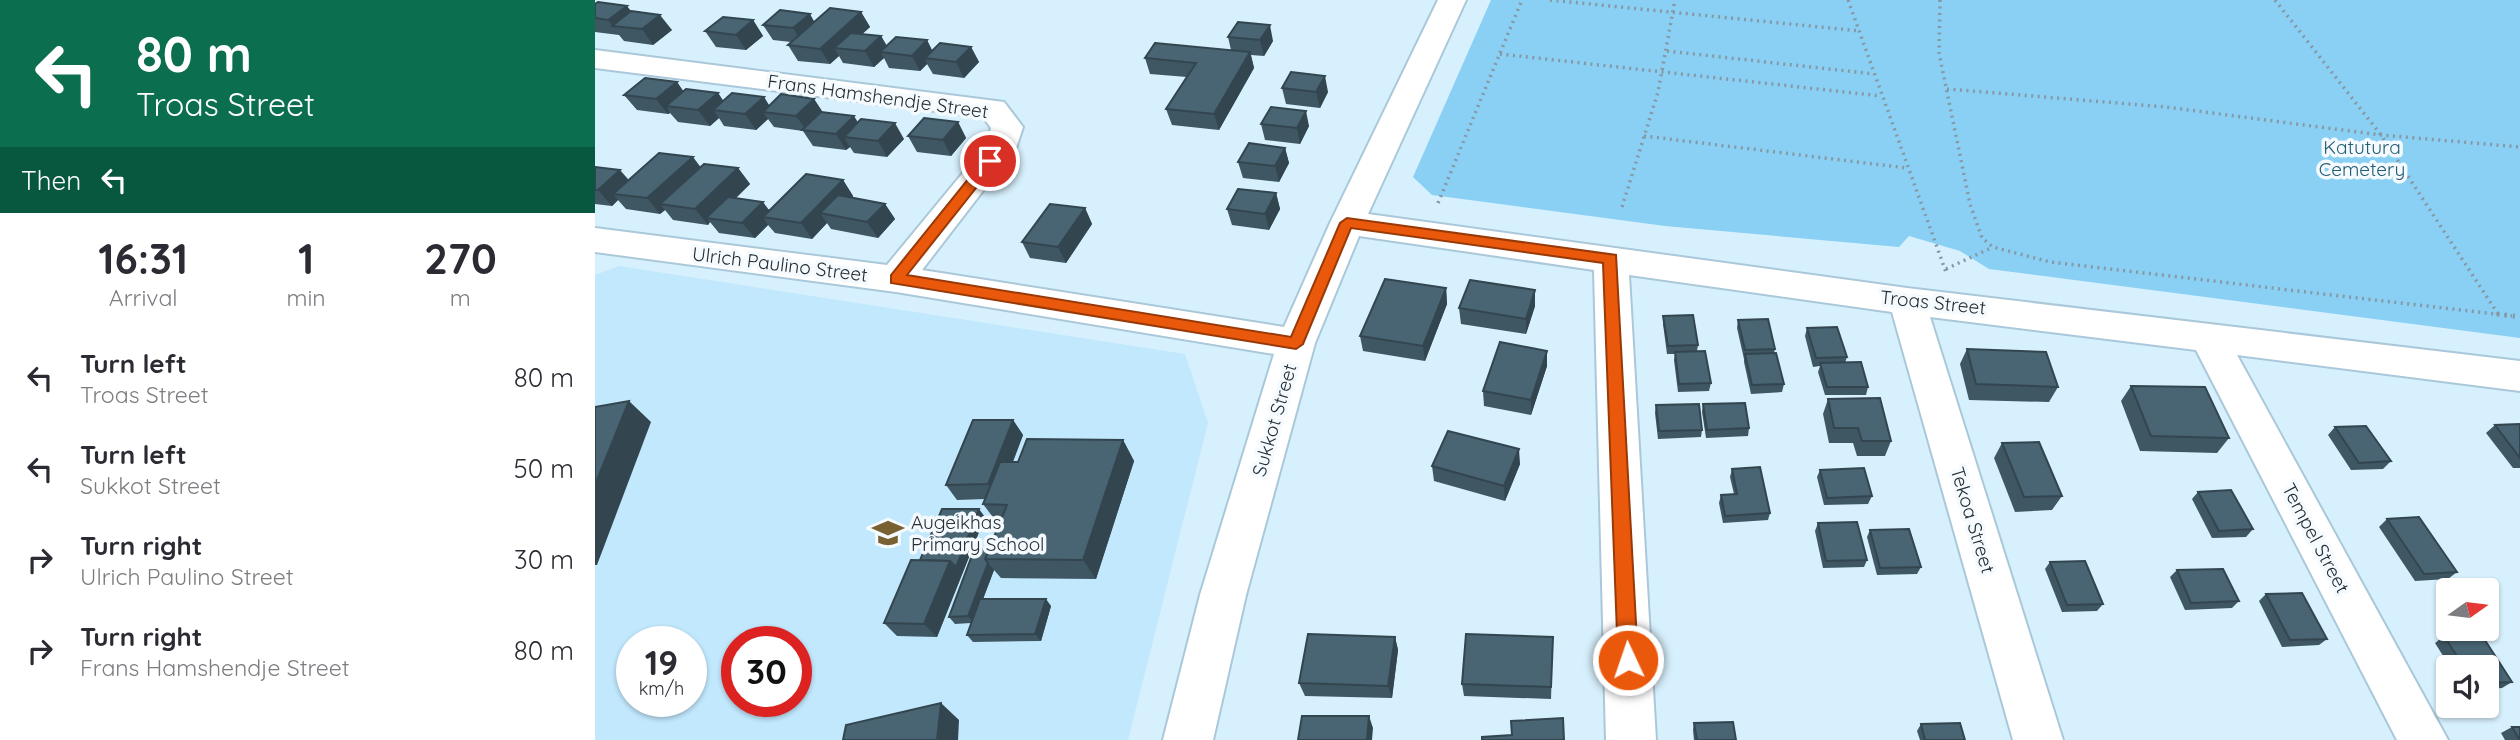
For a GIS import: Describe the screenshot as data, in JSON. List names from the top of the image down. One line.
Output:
{"streets":{"street":["Frans Hamshendje Street","Ulrich Paulino Street","Troas Street","Sukkot Street","Tekoa Street","Tempel Street"]},"crossings":[["Frans Hamshendje Street","Ulrich Paulino Street"],["Ulrich Paulino Street","Sukkot Street"],["Troas Street","Sukkot Street"],["Troas Street","Tekoa Street"],["Troas Street","Tempel Street"]],"parks":["Katutura Cemetery"],"places":{"school or university":["Augeikhas Primary School"]},"north":"right","page":{"turn":["80 m","Troas Street"],"then":"Then","eta":["16:31","Arrival","1","min","270","m"],"list":[{"name":"Turn left","note":"Troas Street","value":"80 m"},{"name":"Turn left","note":"Sukkot Street","value":"50 m"},{"name":"Turn right","note":"Ulrich Paulino Street","value":"30 m"},{"name":"Turn right","note":"Frans Hamshendje Street","value":"80 m"}],"speed":"19 km/h","limit":"30"}}
